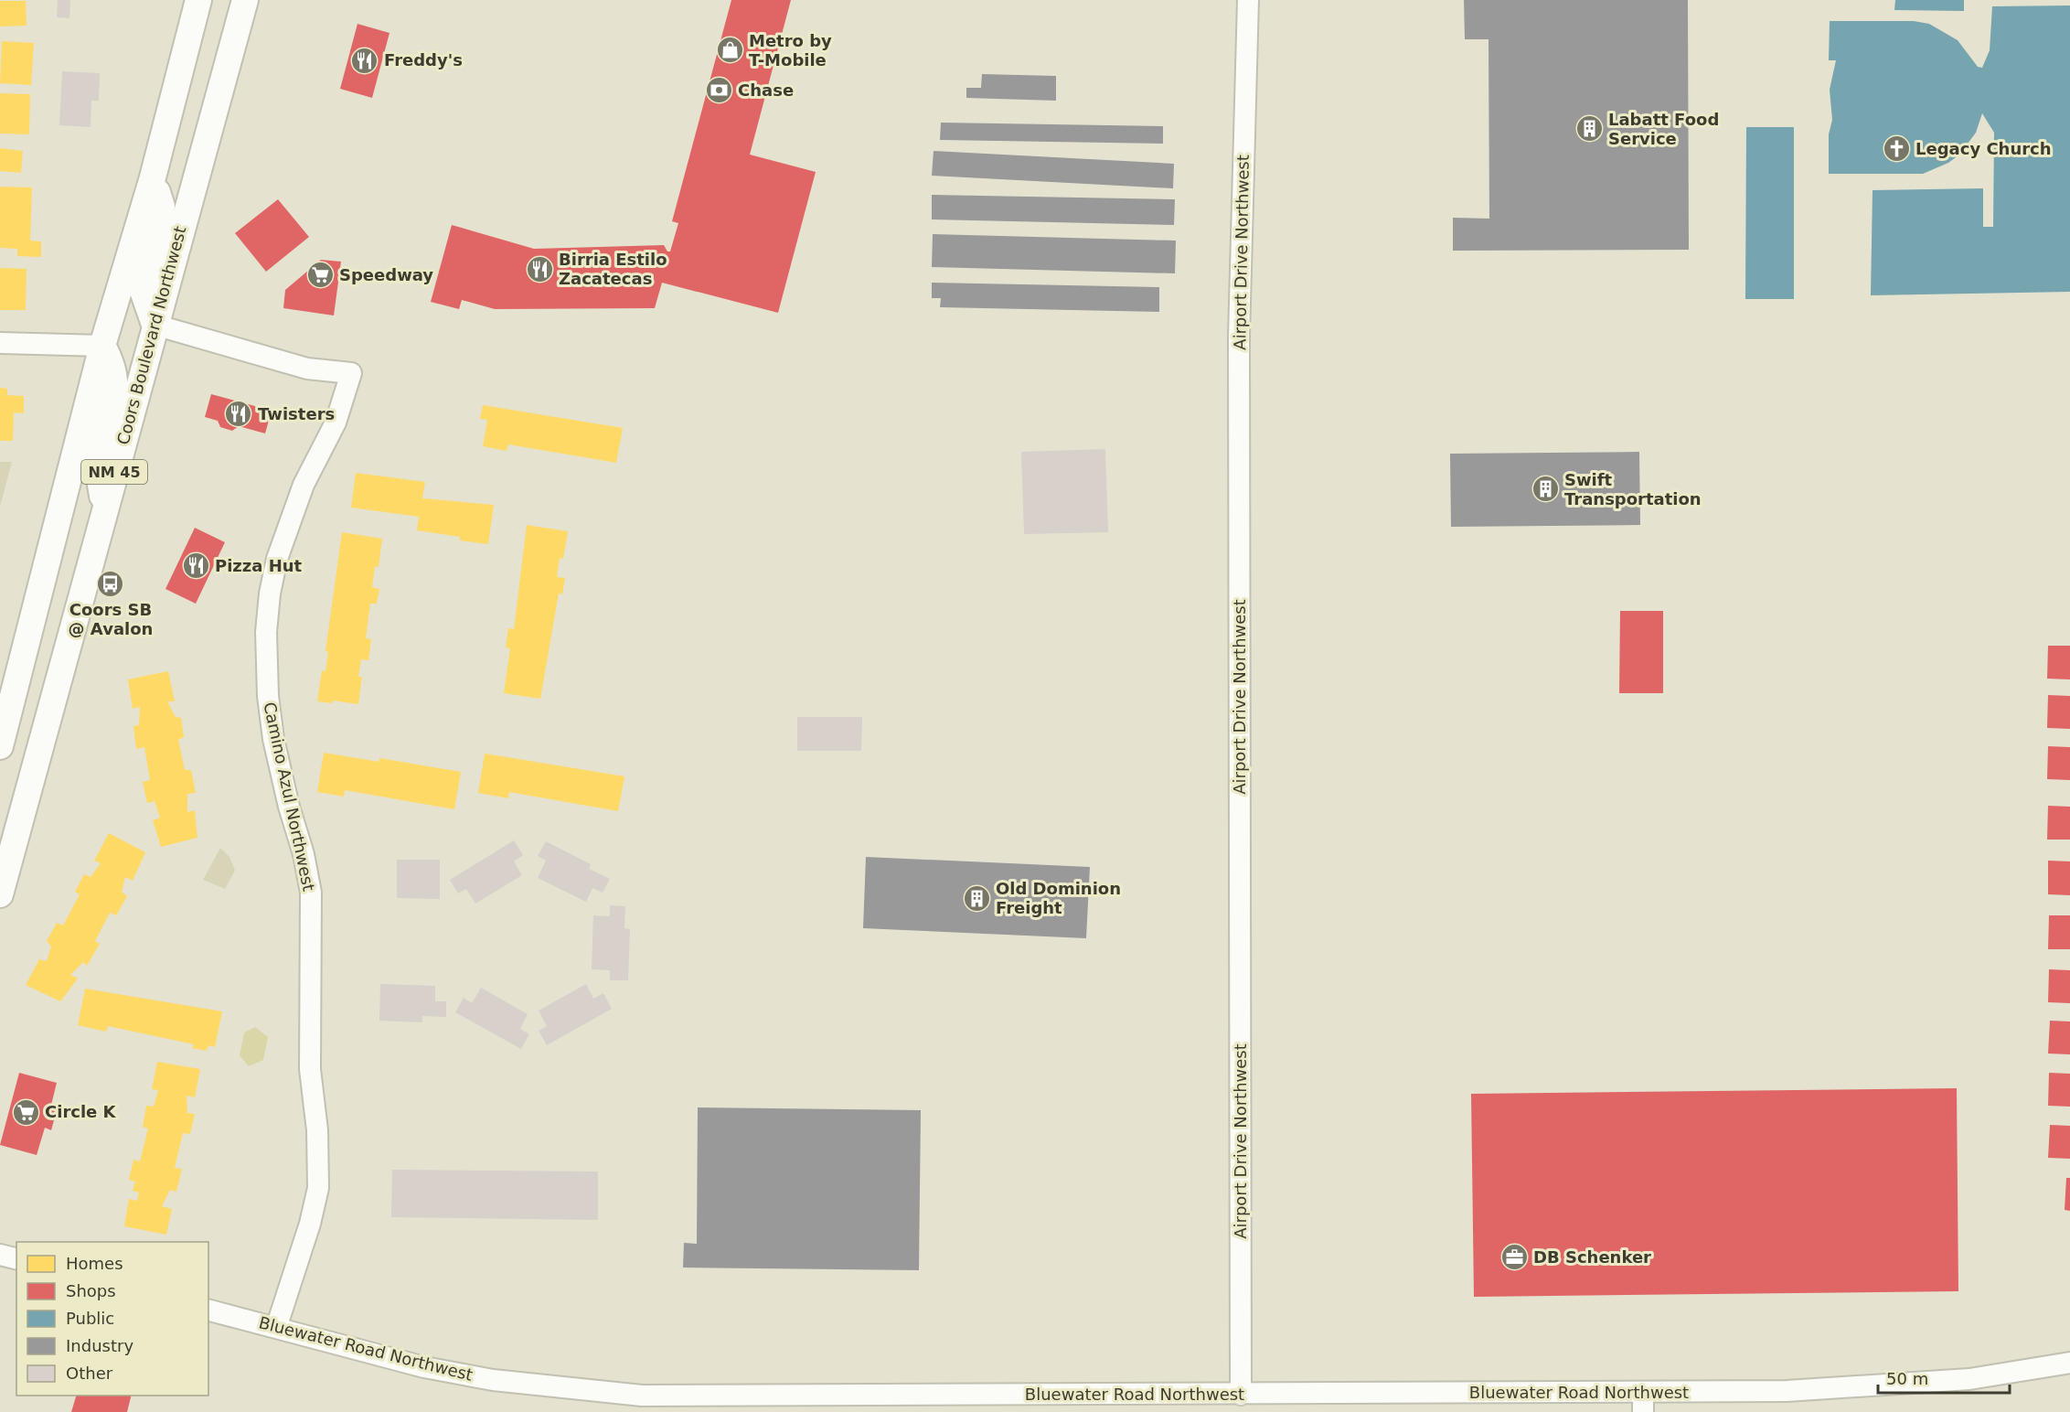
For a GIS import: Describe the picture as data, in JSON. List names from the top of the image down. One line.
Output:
{"streets":{"main road":["Coors Boulevard Northwest","NM 45"],"street":["Airport Drive Northwest","Camino Azul Northwest","Bluewater Road Northwest"]},"crossings":[["Airport Drive Northwest","Bluewater Road Northwest"],["Coors Boulevard Northwest","Camino Azul Northwest"],["Camino Azul Northwest","Bluewater Road Northwest"]],"places":{"shop":["Metro by T-Mobile"],"restaurant":["Freddy's","Birria Estilo Zacatecas","Twisters","Pizza Hut"],"bank":["Chase"],"building":["Labatt Food Service","Swift Transportation","Old Dominion Freight"],"church":["Legacy Church"],"supermarket":["Speedway","Circle K"],"bus stop":["Coors SB @ Avalon"],"office":["DB Schenker"]},"legend":["Homes","Shops","Public","Industry","Other"],"scale_bar":"50 m"}
